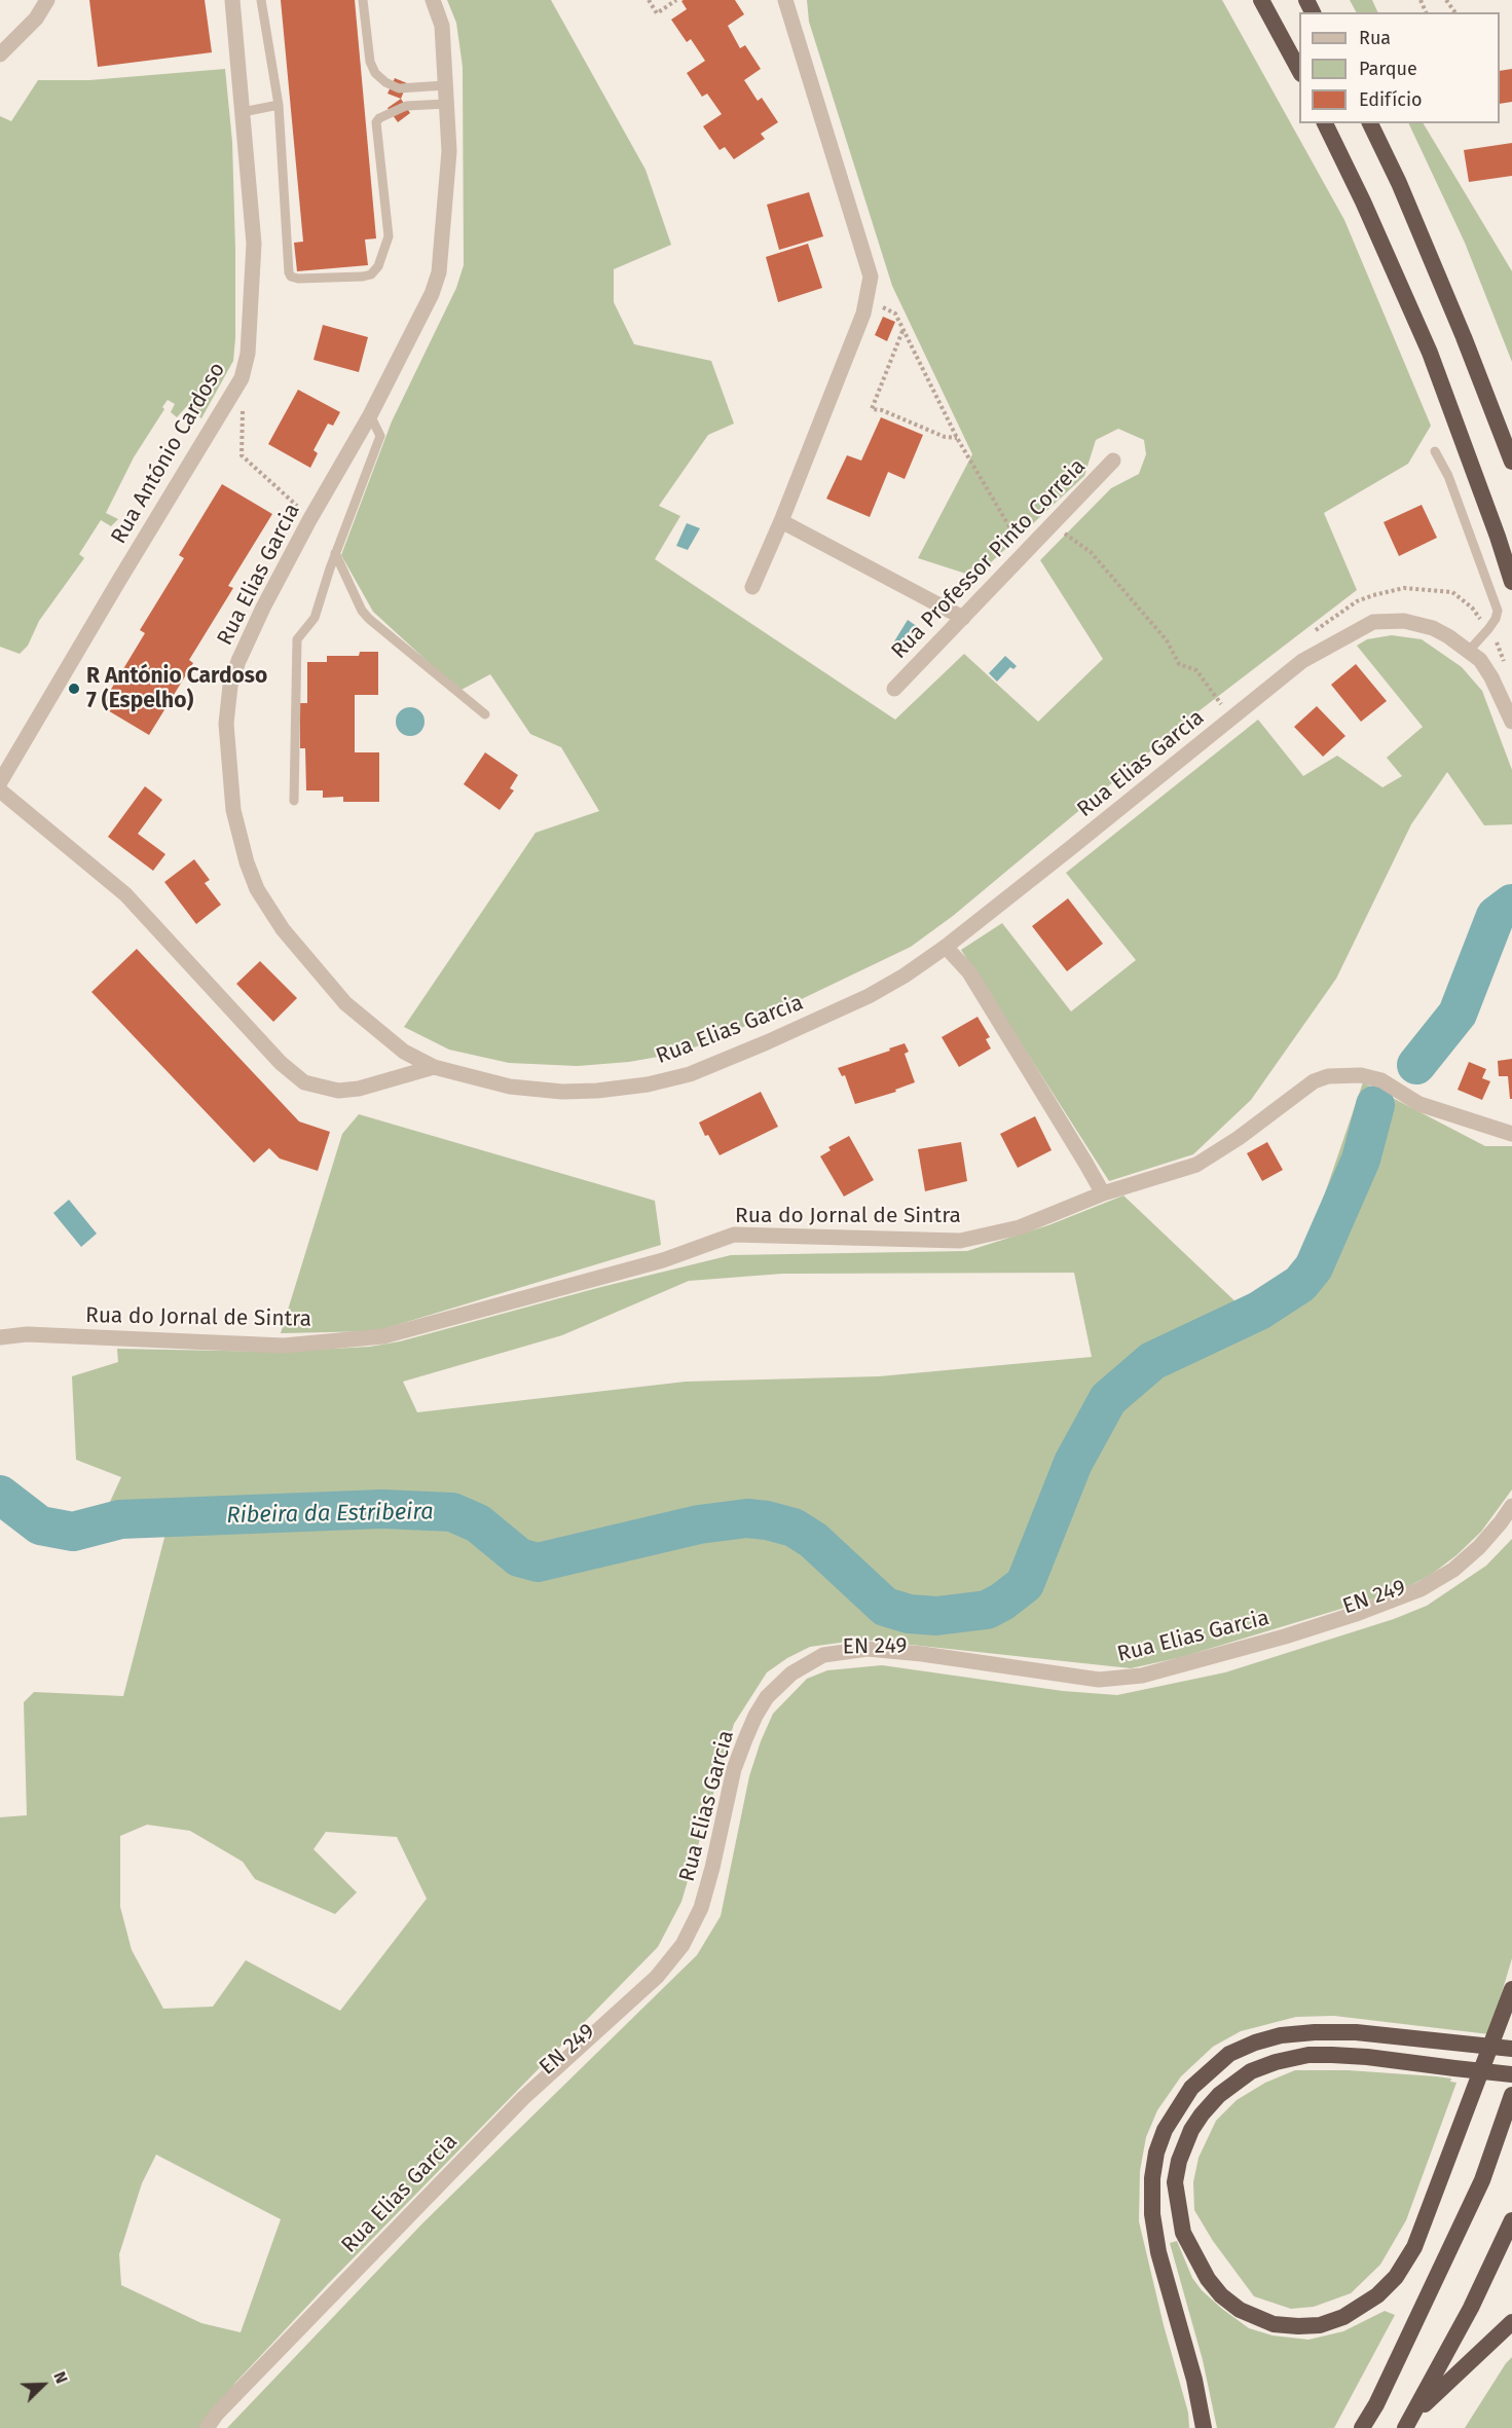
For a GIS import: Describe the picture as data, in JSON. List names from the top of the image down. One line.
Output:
{"streets":{"street":["Rua António Cardoso","Rua Professor Pinto Correia","Rua Elias Garcia","Rua do Jornal de Sintra","EN 249"]},"water":["Ribeira da Estribeira"],"places":["R António Cardoso 7 (Espelho)"],"legend":["Rua","Parque","Edifício"],"north":"top right"}
